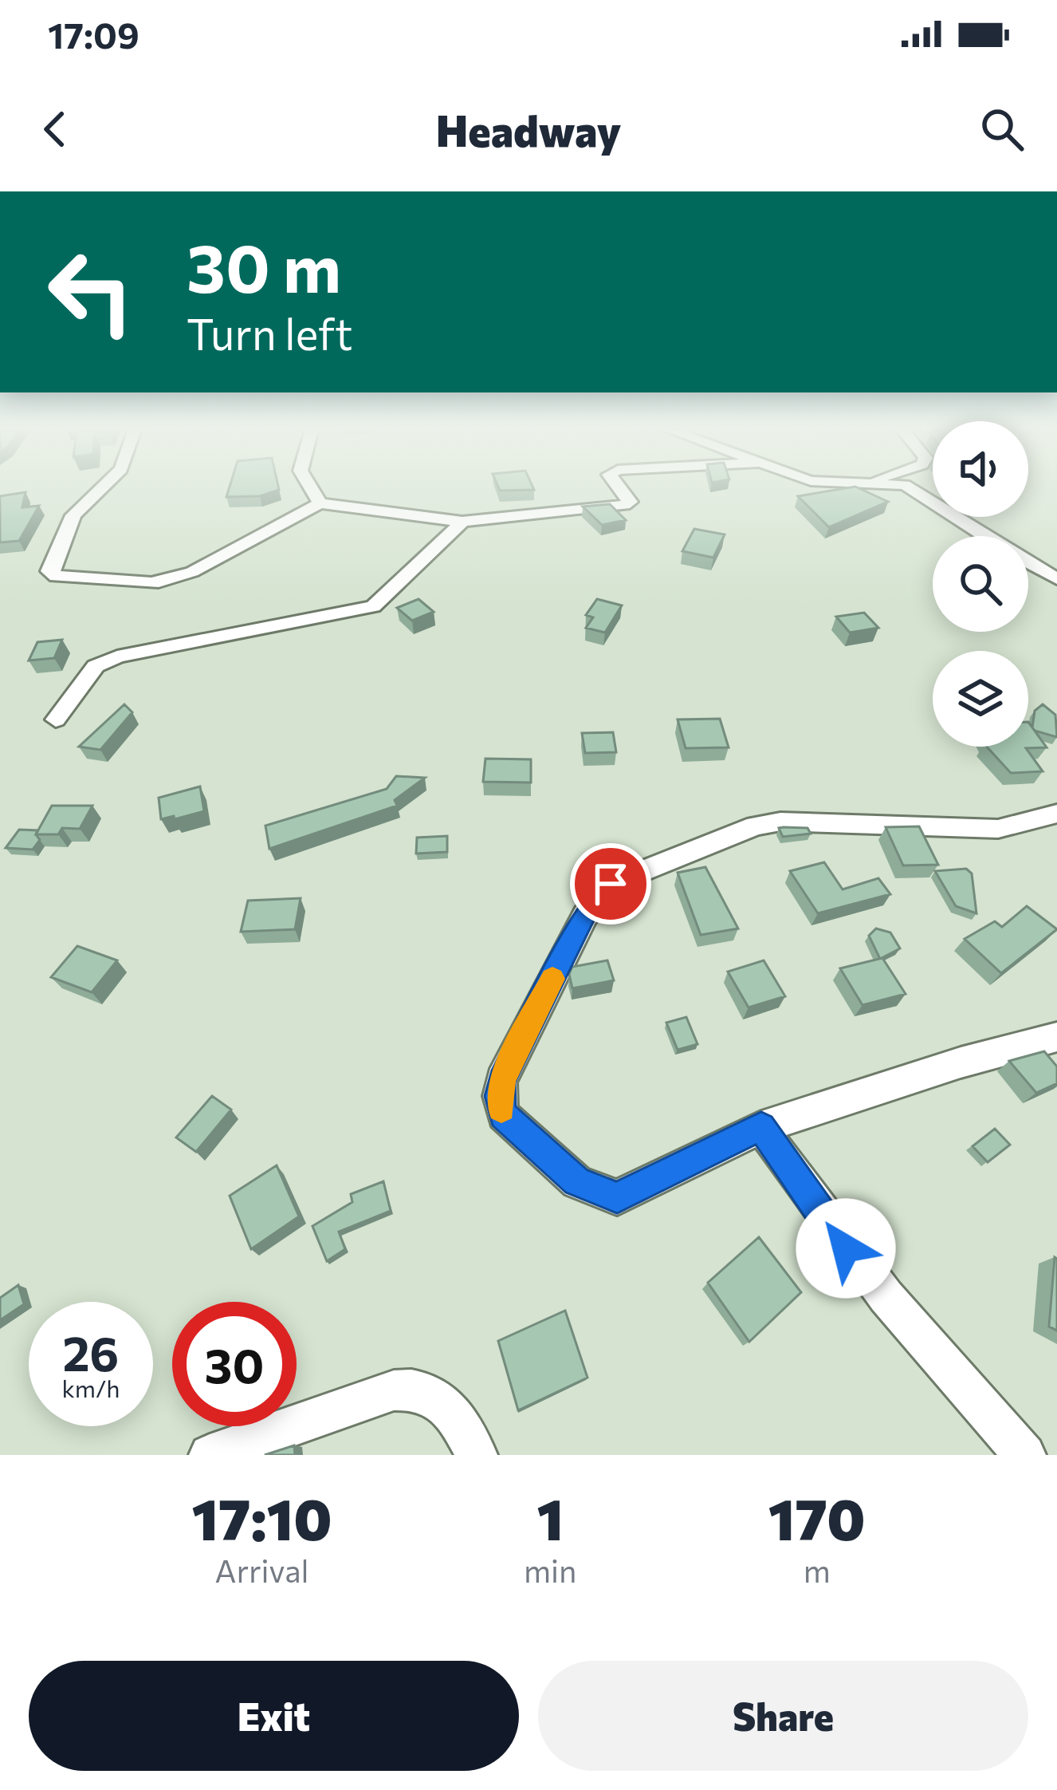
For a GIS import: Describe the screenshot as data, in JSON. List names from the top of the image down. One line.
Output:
{"page":{"status":"17:09","header":"Headway","turn":["30 m","Turn left"],"speed":"26 km/h","limit":"30","eta":["17:10","Arrival","1","min","170","m"],"buttons":["Exit","Share"]}}
